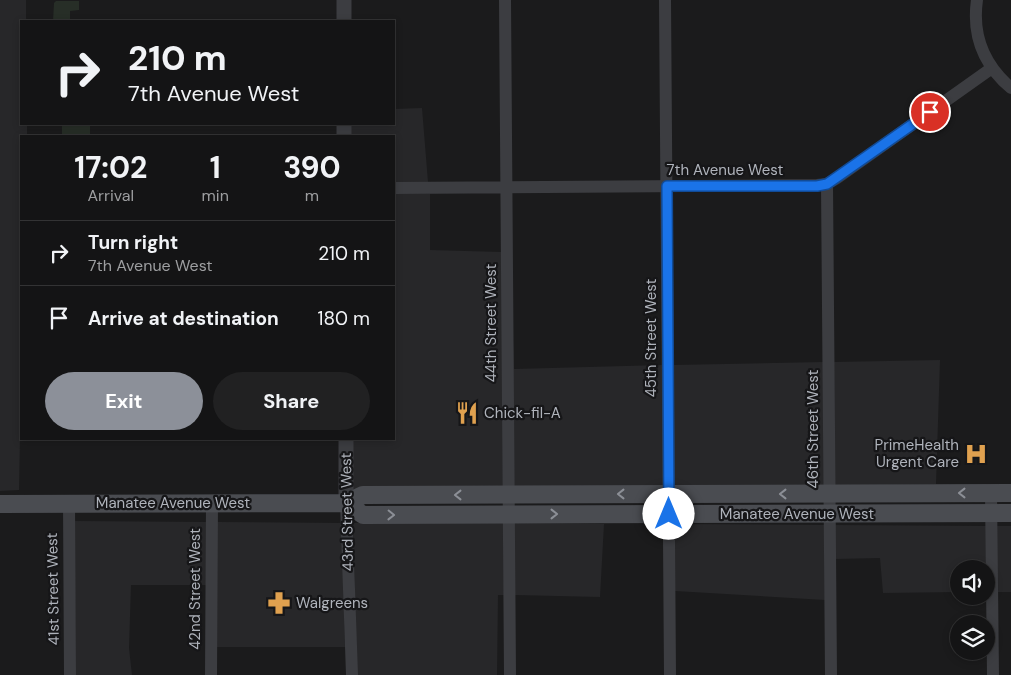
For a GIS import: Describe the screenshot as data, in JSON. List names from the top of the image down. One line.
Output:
{"streets":{"main road":["Manatee Avenue West"],"street":["7th Avenue West","44th Street West","45th Street West","46th Street West","43rd Street West","41st Street West","42nd Street West"]},"crossings":[["7th Avenue West","44th Street West"],["7th Avenue West","45th Street West"],["7th Avenue West","46th Street West"],["44th Street West","Manatee Avenue West"],["45th Street West","Manatee Avenue West"],["46th Street West","Manatee Avenue West"],["Manatee Avenue West","43rd Street West"],["Manatee Avenue West","41st Street West"],["Manatee Avenue West","42nd Street West"]],"places":{"restaurant":["Chick-fil-A"],"hospital":["PrimeHealth Urgent Care"],"pharmacy":["Walgreens"]},"page":{"turn":["210 m","7th Avenue West"],"eta":["17:02","Arrival","1","min","390","m"],"list":[{"name":"Turn right","note":"7th Avenue West","value":"210 m"},{"name":"Arrive at destination","value":"180 m"}],"buttons":["Exit","Share"]}}
